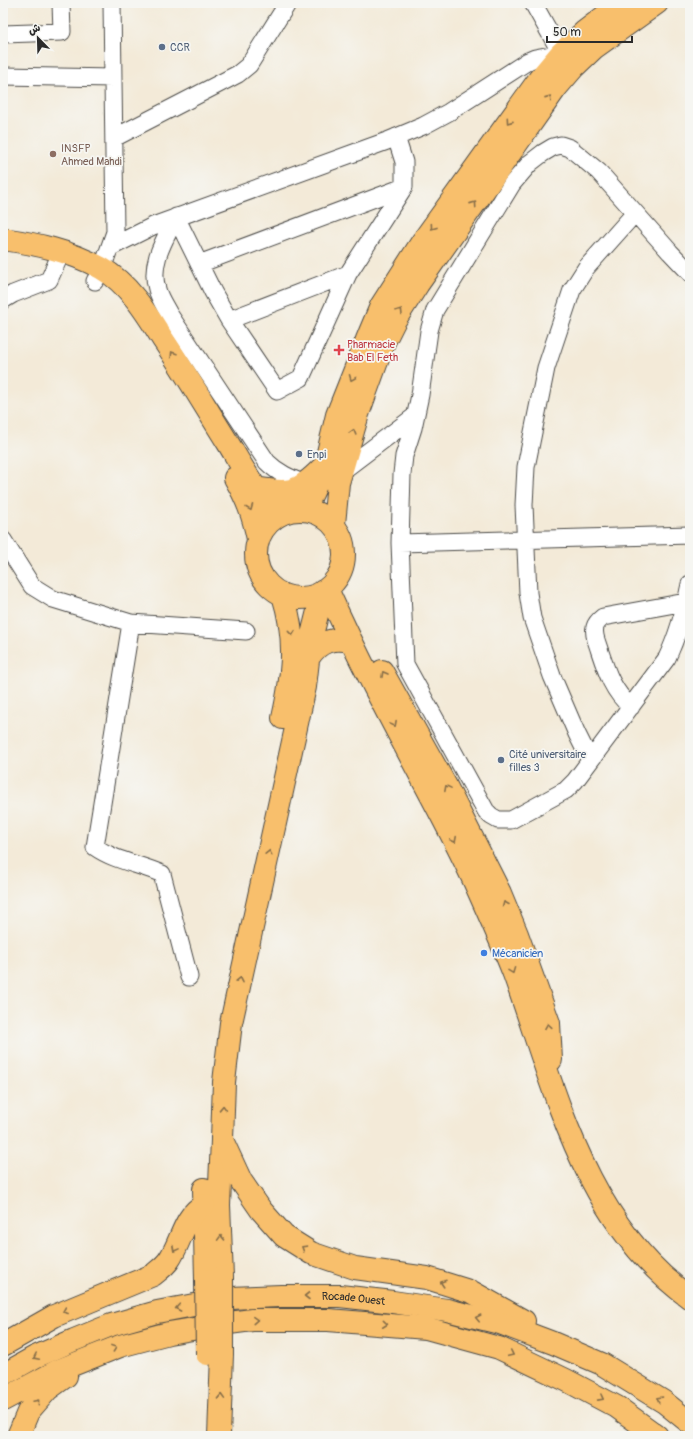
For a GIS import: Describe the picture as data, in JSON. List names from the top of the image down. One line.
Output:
{"streets":{"main road":["Rocade Ouest"]},"places":{"other":["CCR","INSFP Ahmed Mahdi","Enpi","Cité universitaire filles 3","Mécanicien"],"health":["Pharmacie Bab El Feth"]},"scale_bar":"50 m","north":"top left"}
